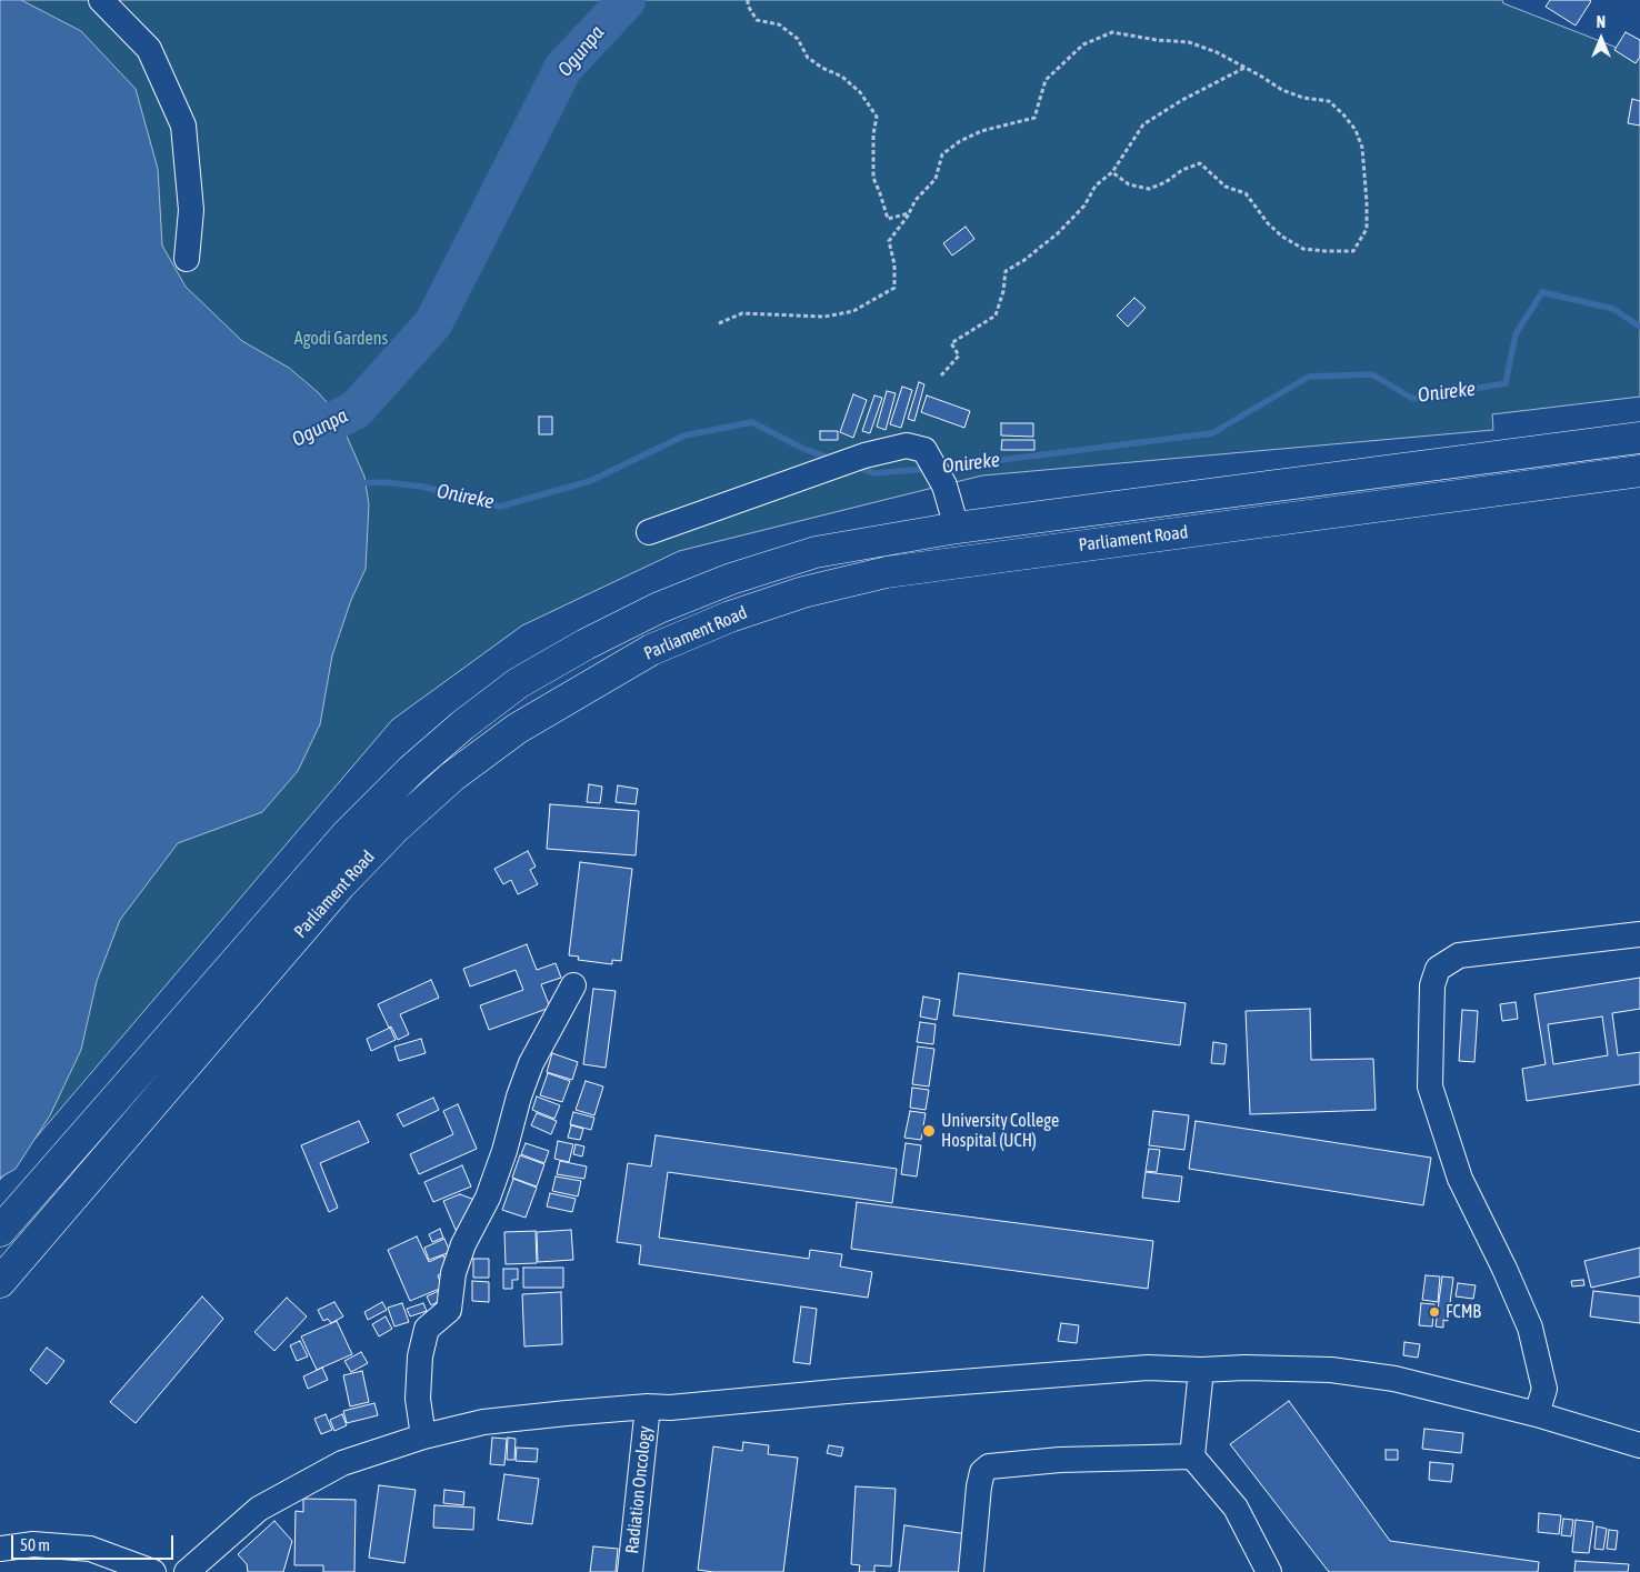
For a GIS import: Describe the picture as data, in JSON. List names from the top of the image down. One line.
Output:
{"streets":{"main road":["Parliament Road"],"street":["Radiation Oncology"]},"water":["Ogunpa","Onireke"],"parks":["Agodi Gardens"],"places":["University College Hospital (UCH)","FCMB"],"scale_bar":"50 m","north":"top"}
